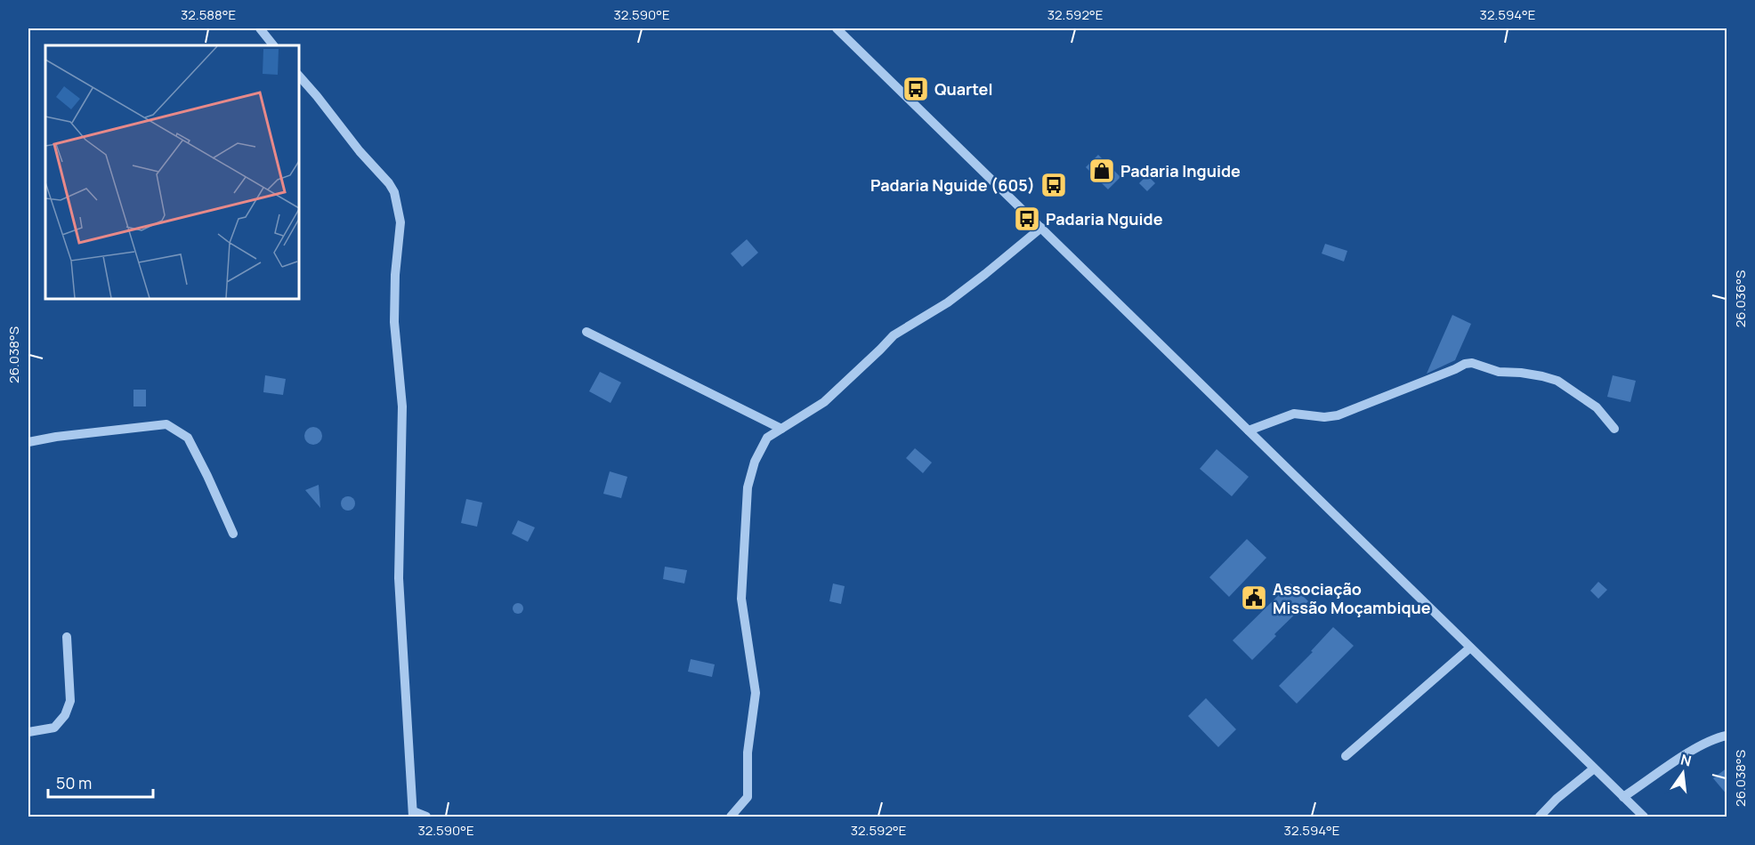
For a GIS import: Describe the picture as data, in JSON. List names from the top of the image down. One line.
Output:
{"places":{"bus stop":["Quartel","Padaria Nguide (605)","Padaria Nguide"],"shop":["Padaria Inguide"],"public building":["Associação Missão Moçambique"]},"scale_bar":"50 m","north":"top","coordinates":["32.588°E","32.590°E","32.592°E","32.594°E","26.036°S","26.038°S"]}
